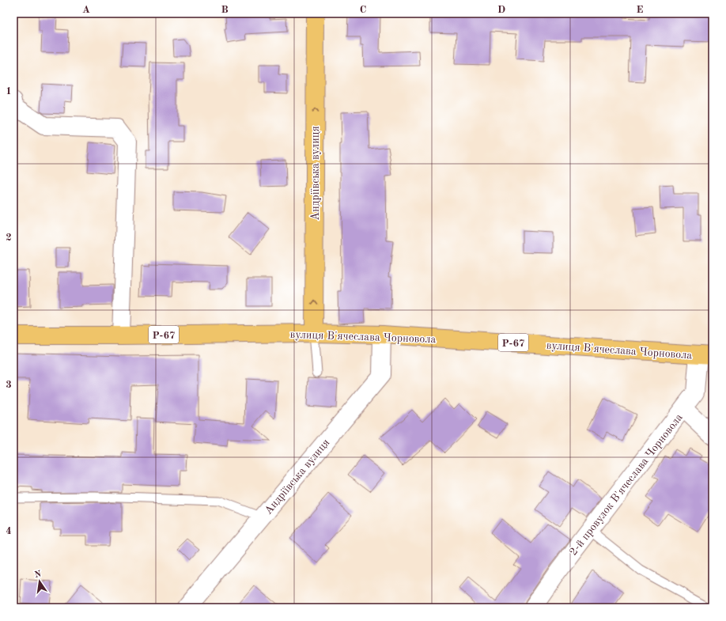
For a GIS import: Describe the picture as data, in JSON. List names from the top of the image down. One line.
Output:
{"streets":{"main road":["Андріївська вулиця","Р-67","вулиця В'ячеслава Чорновола"],"street":["2-й провулок В'ячеслава Чорновола"]},"crossings":[["Андріївська вулиця","вулиця В'ячеслава Чорновола"],["вулиця В'ячеслава Чорновола","2-й провулок В'ячеслава Чорновола"]],"one_way":["Андріївська вулиця"],"north":"top","grid":{"columns":["A","B","C","D","E"],"rows":["1","2","3","4"]}}
